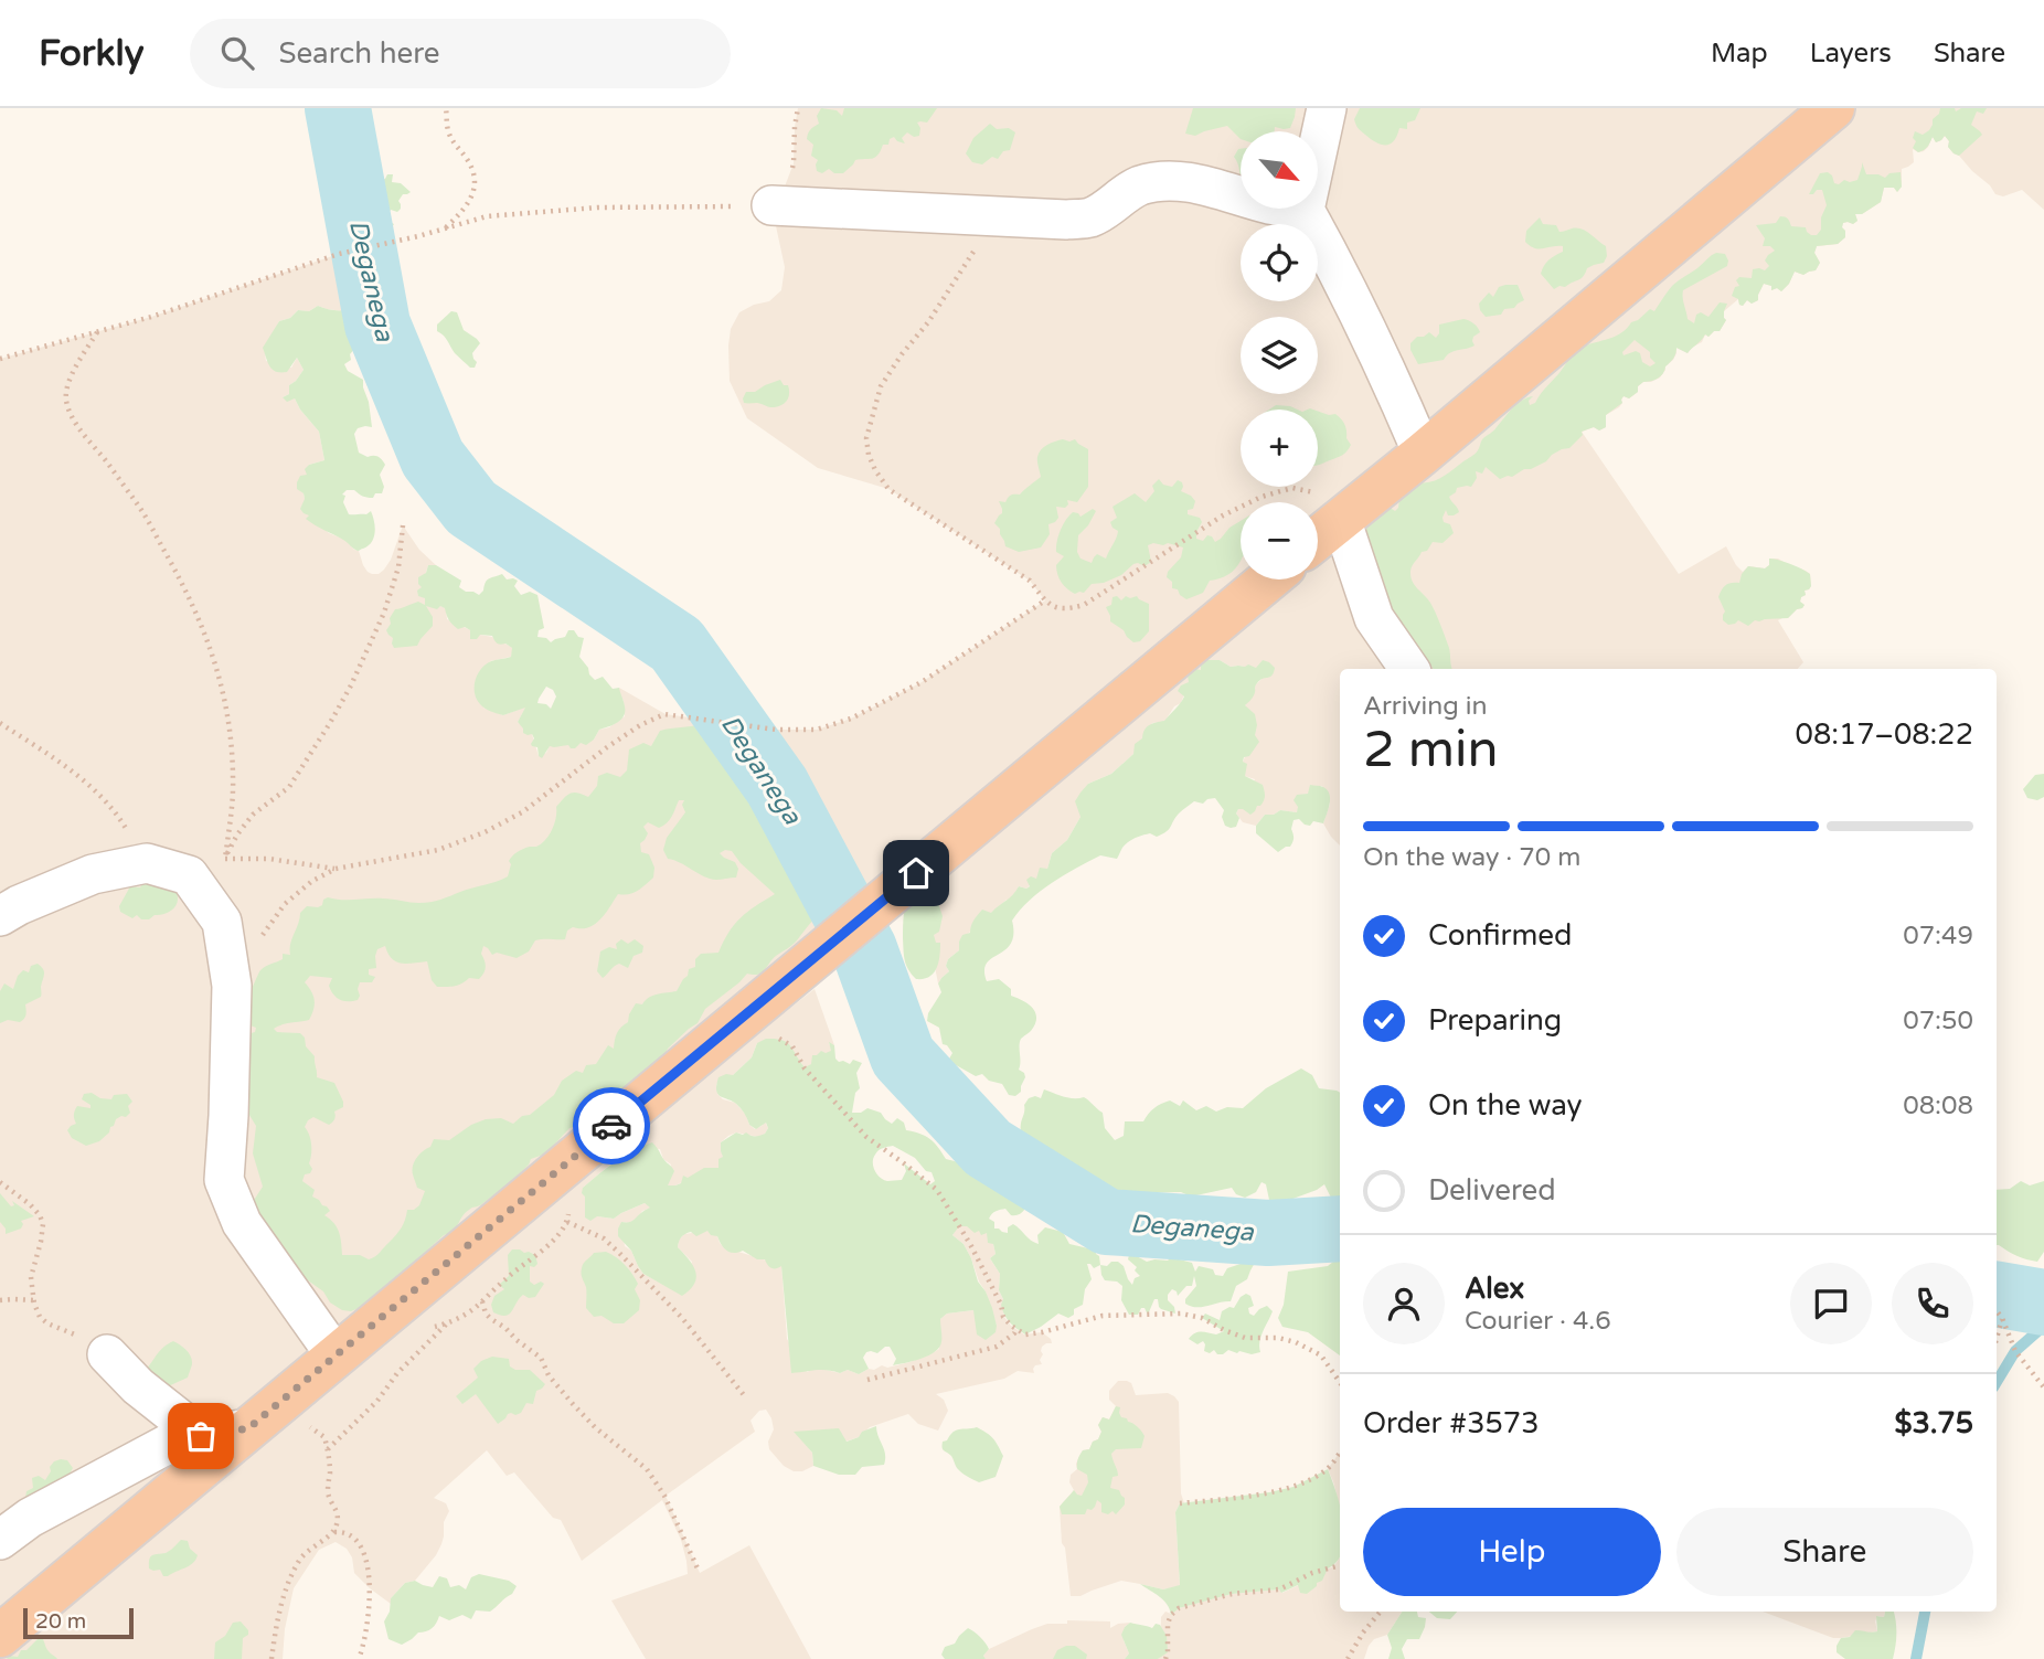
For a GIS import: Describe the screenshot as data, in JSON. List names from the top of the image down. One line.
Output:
{"water":["Deganega"],"scale_bar":"20 m","north":"bottom right","page":{"header":"Forkly","search":"Search here","nav":["Map","Layers","Share"],"map_buttons":["+","−"],"heading":["2 min","Arriving in","08:17–08:22"],"panel":["Alex","Courier · 4.6","Order #3573","$3.75"],"bar":"On the way · 70 m","list":[["Confirmed","07:49"],["Preparing","07:50"],["On the way","08:08"],"Delivered"],"buttons":["Help","Share"],"scale":"20 m"}}
